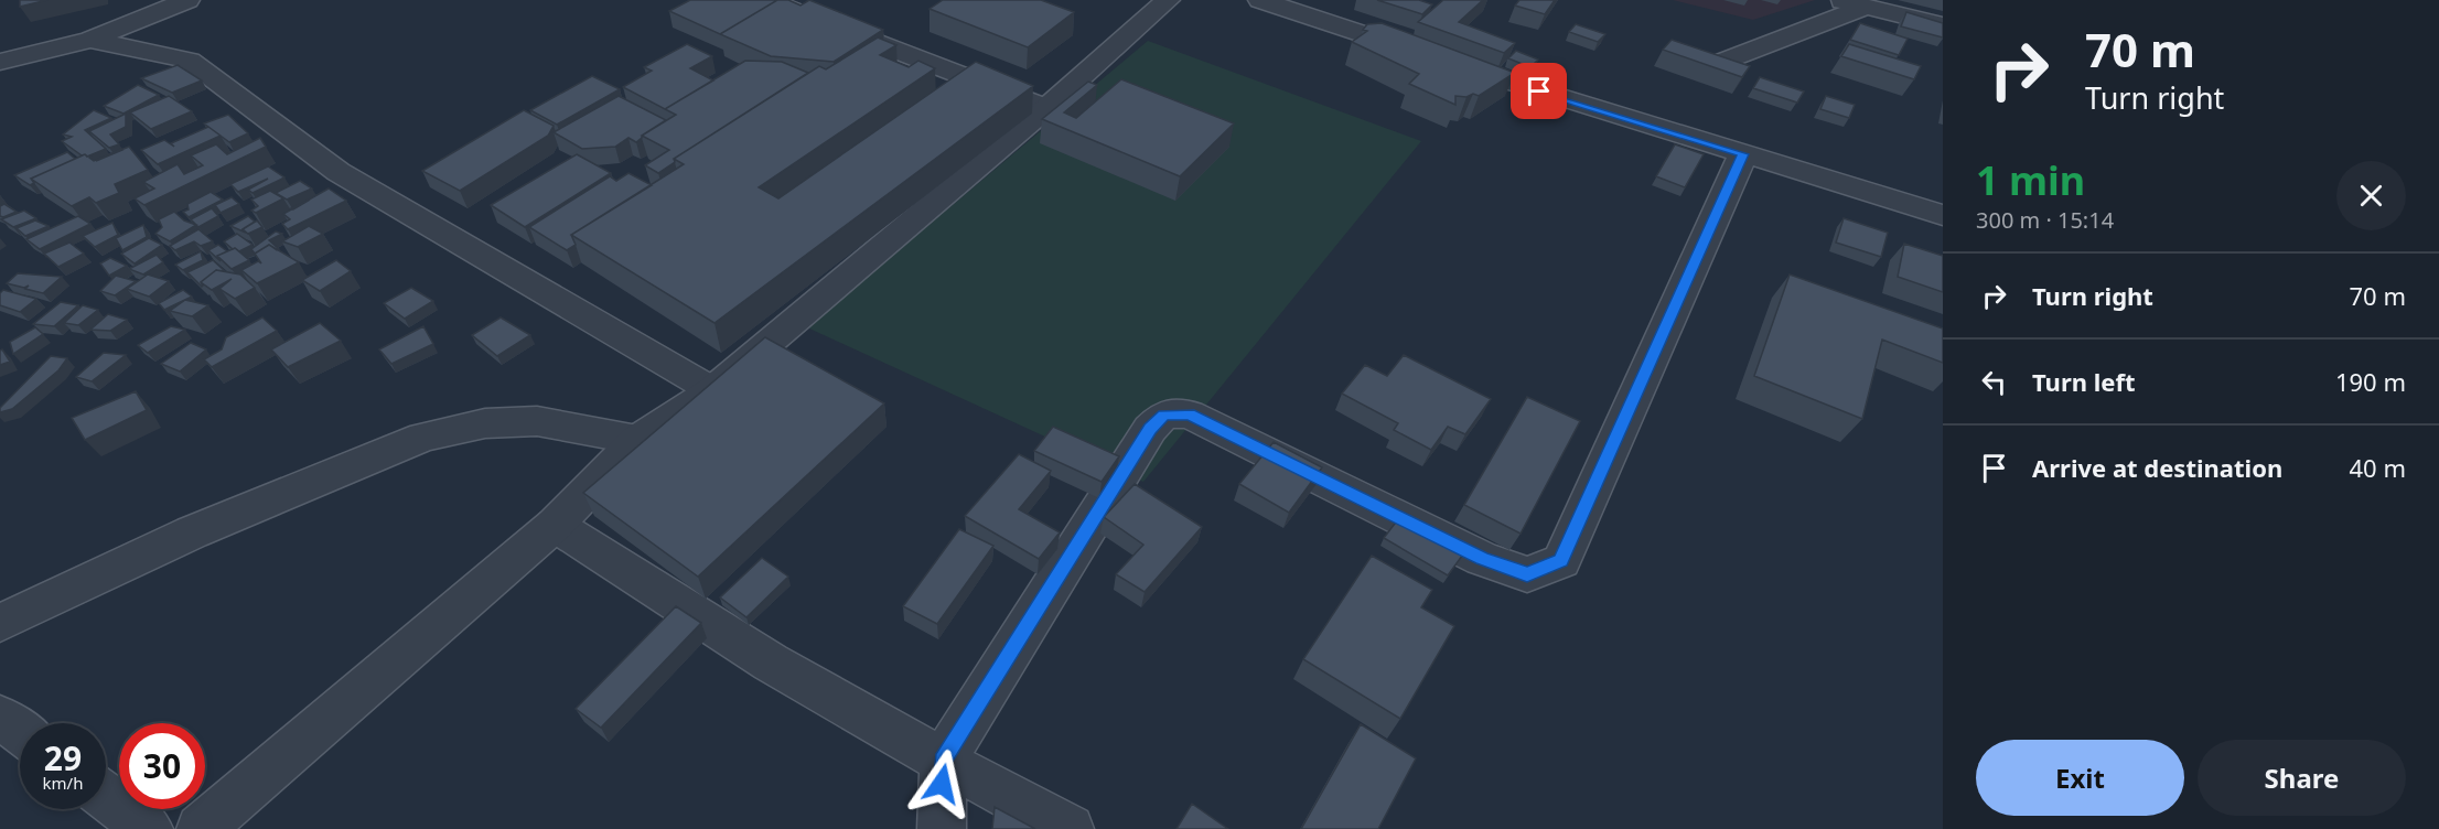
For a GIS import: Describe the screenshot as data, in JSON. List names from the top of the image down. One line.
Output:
{"page":{"turn":["70 m","Turn right"],"heading":["1 min","300 m · 15:14"],"list":[{"name":"Turn right","value":"70 m"},{"name":"Turn left","value":"190 m"},{"name":"Arrive at destination","value":"40 m"}],"speed":"29 km/h","limit":"30","buttons":["Exit","Share"]}}
